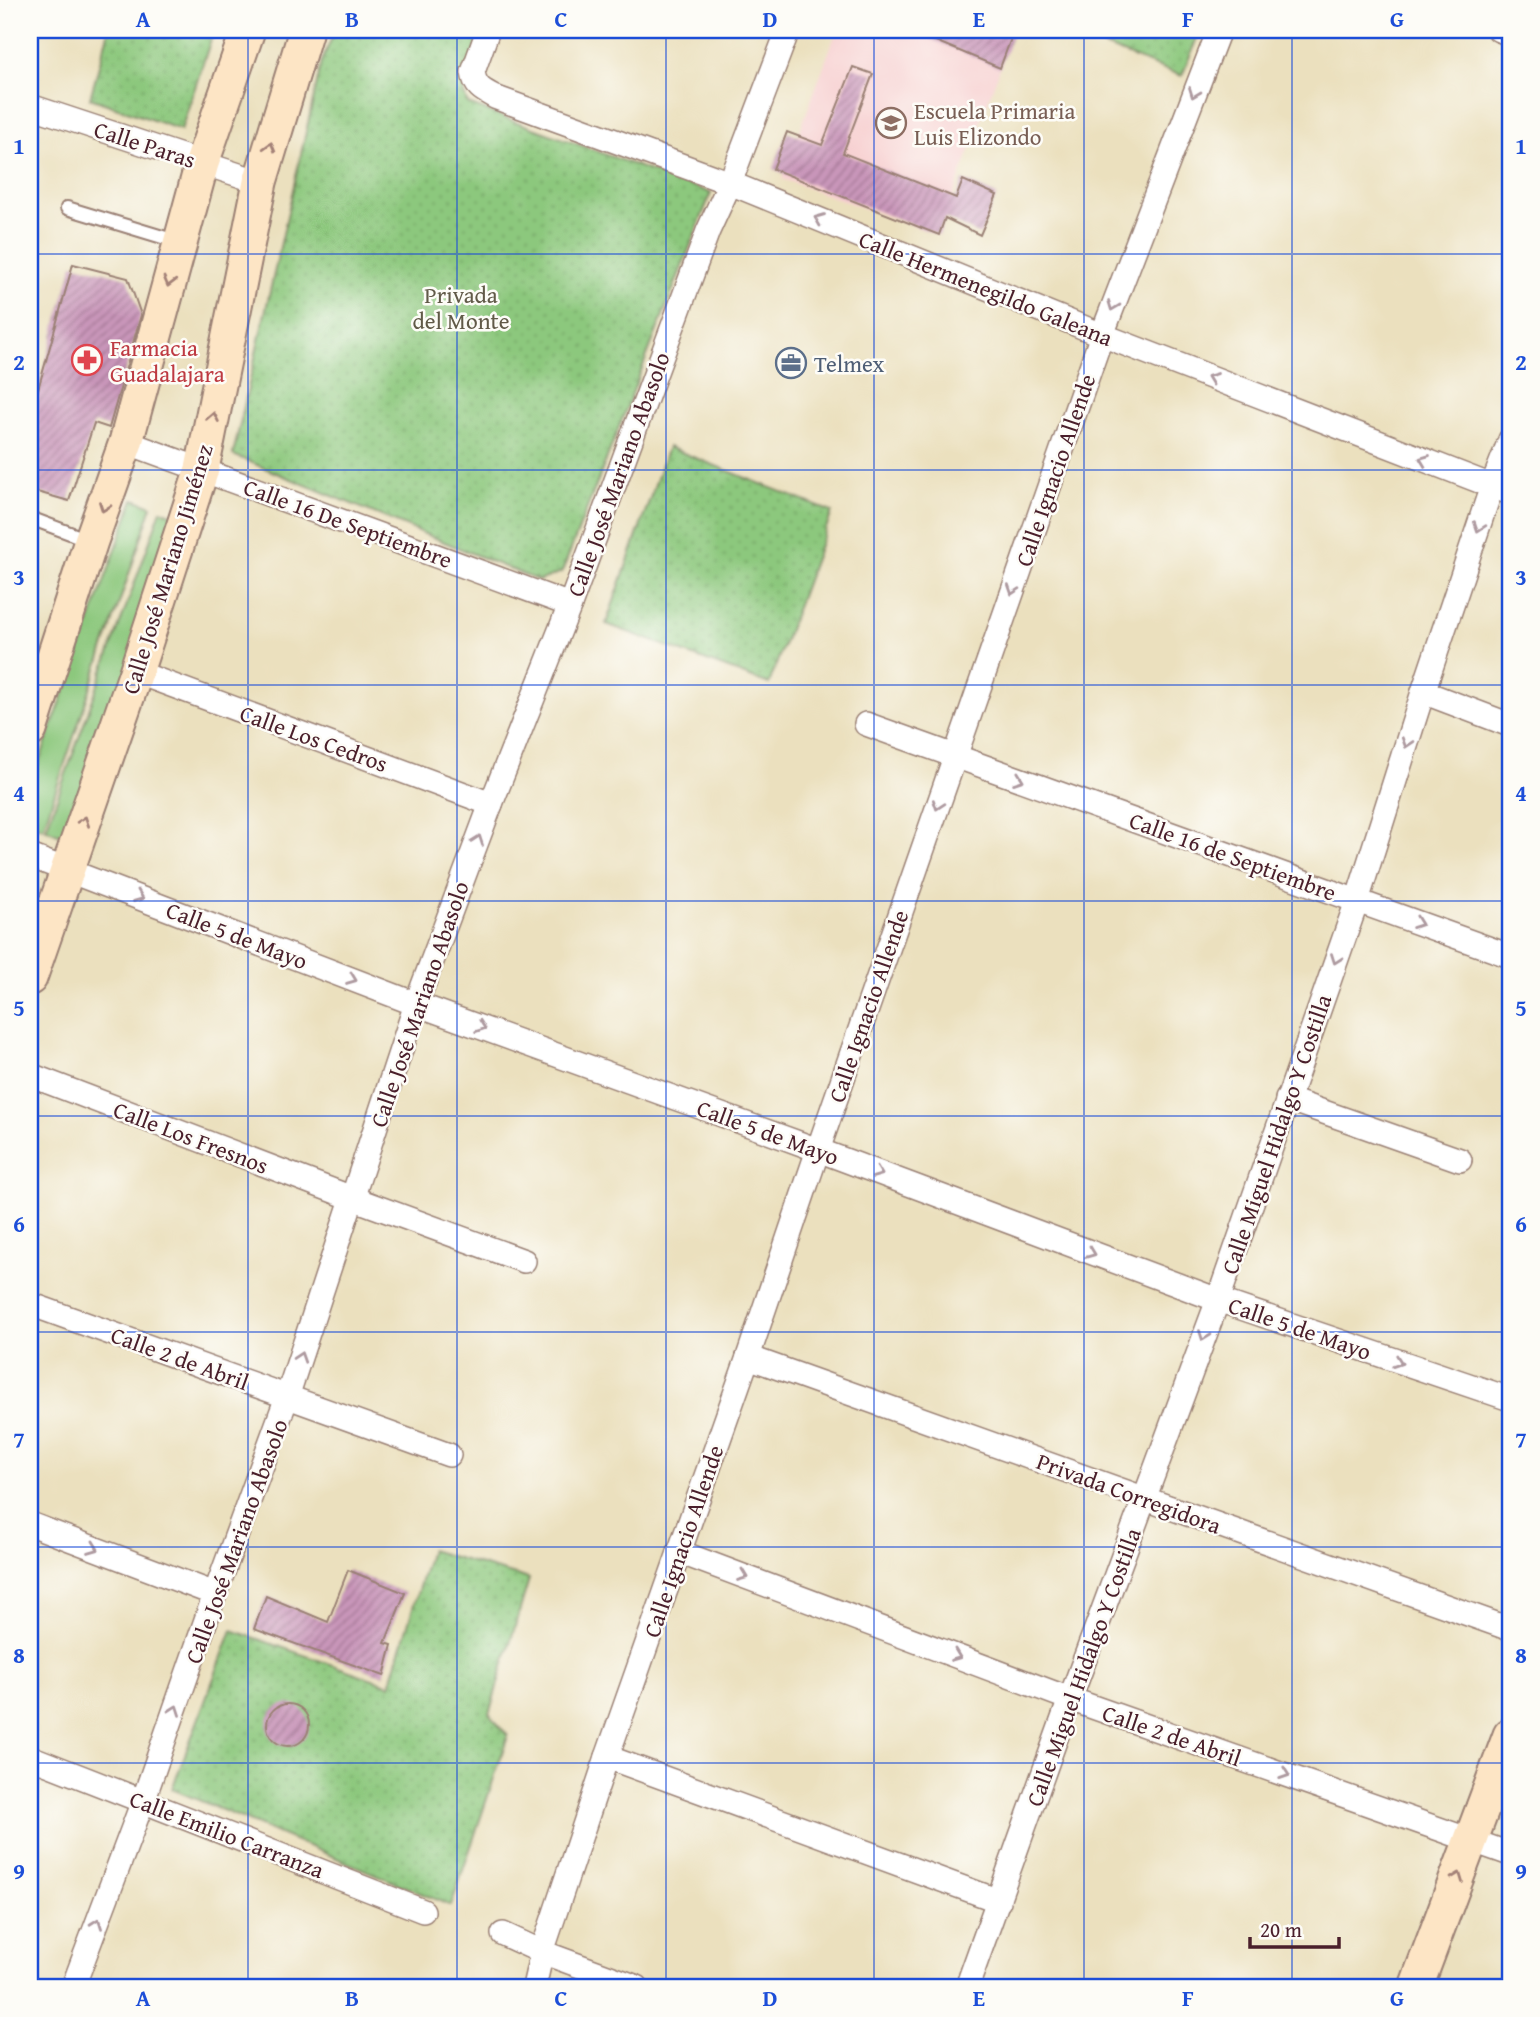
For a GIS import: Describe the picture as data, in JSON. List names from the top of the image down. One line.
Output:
{"streets":{"street":["Calle Paras","Calle Hermenegildo Galeana","Calle Ignacio Allende","Calle José Mariano Abasolo","Calle 16 De Septiembre","Calle José Mariano Jiménez","Calle Los Cedros","Calle 16 de Septiembre","Calle 5 de Mayo","Calle Miguel Hidalgo Y Costilla","Calle Los Fresnos","Calle 2 de Abril","Privada Corregidora","Calle Emilio Carranza"]},"crossings":[["Calle Paras","Calle José Mariano Jiménez"],["Calle Hermenegildo Galeana","Calle Ignacio Allende"],["Calle Hermenegildo Galeana","Calle José Mariano Abasolo"],["Calle Hermenegildo Galeana","Calle Miguel Hidalgo Y Costilla"],["Calle Ignacio Allende","Calle 16 de Septiembre"],["Calle Ignacio Allende","Calle 5 de Mayo"],["Calle Ignacio Allende","Calle 2 de Abril"],["Calle Ignacio Allende","Privada Corregidora"],["Calle José Mariano Abasolo","Calle 16 De Septiembre"],["Calle José Mariano Abasolo","Calle Los Cedros"],["Calle José Mariano Abasolo","Calle 5 de Mayo"],["Calle José Mariano Abasolo","Calle Los Fresnos"],["Calle José Mariano Abasolo","Calle 2 de Abril"],["Calle José Mariano Abasolo","Calle Emilio Carranza"],["Calle 16 De Septiembre","Calle José Mariano Jiménez"],["Calle José Mariano Jiménez","Calle Los Cedros"],["Calle José Mariano Jiménez","Calle 5 de Mayo"],["Calle 16 de Septiembre","Calle Miguel Hidalgo Y Costilla"],["Calle 5 de Mayo","Calle Miguel Hidalgo Y Costilla"],["Calle Miguel Hidalgo Y Costilla","Calle 2 de Abril"],["Calle Miguel Hidalgo Y Costilla","Privada Corregidora"]],"one_way":["Calle Hermenegildo Galeana","Calle Ignacio Allende","Calle José Mariano Abasolo","Calle 16 de Septiembre","Calle 5 de Mayo","Calle Miguel Hidalgo Y Costilla","Calle 2 de Abril"],"parks":["Privada del Monte"],"places":{"school or university":["Escuela Primaria Luis Elizondo"],"pharmacy":["Farmacia Guadalajara"],"office":["Telmex"]},"scale_bar":"20 m","grid":{"columns":["A","B","C","D","E","F","G"],"rows":["1","2","3","4","5","6","7","8","9"]}}
